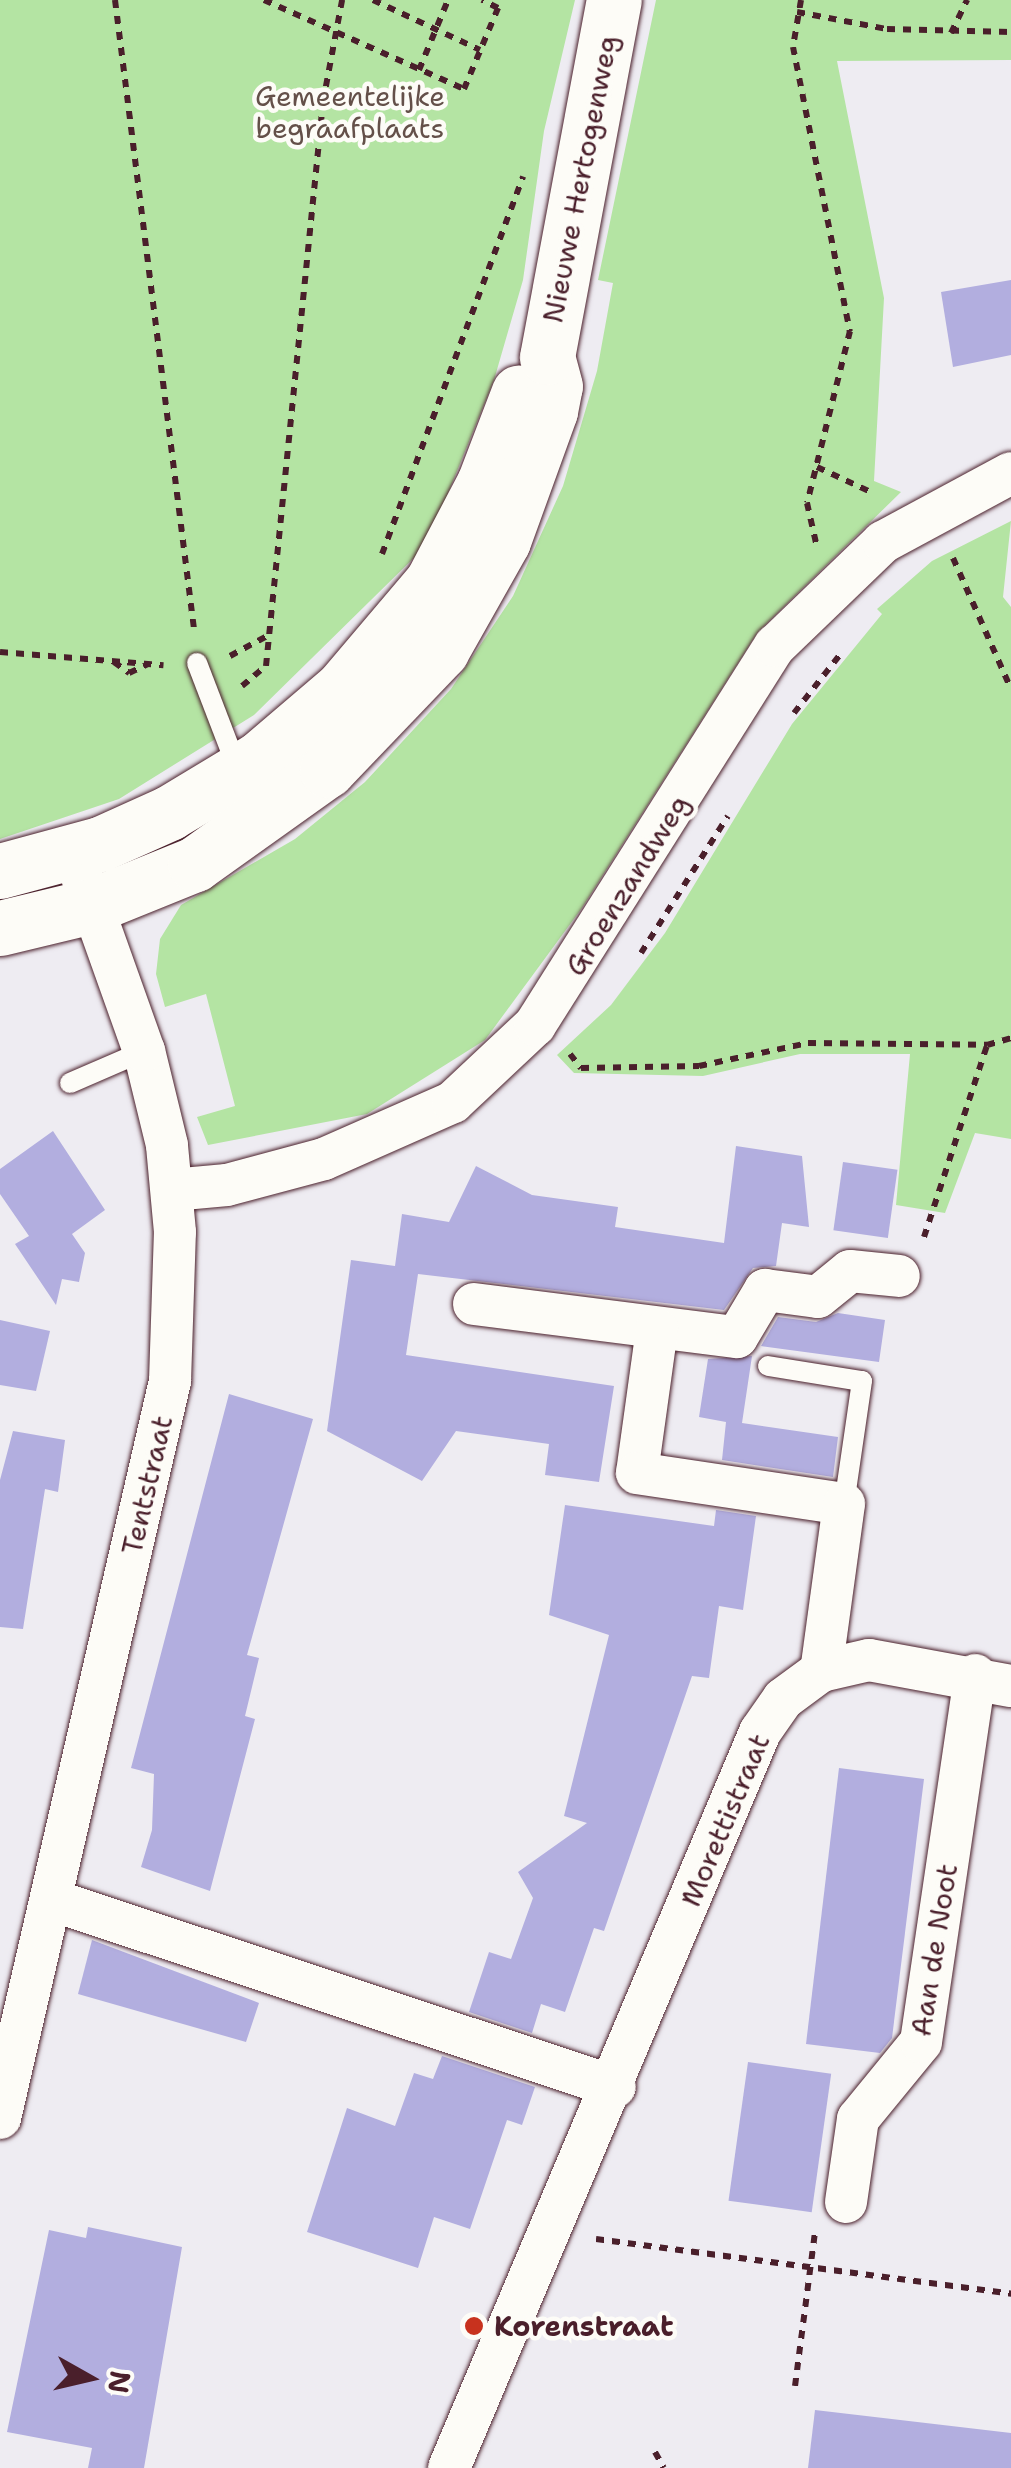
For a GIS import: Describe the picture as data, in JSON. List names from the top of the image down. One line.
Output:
{"streets":{"main road":["Nieuwe Hertogenweg"],"street":["Groenzandweg","Tentstraat","Morettistraat","Aan de Noot"]},"crossings":[["Nieuwe Hertogenweg","Tentstraat"],["Groenzandweg","Tentstraat"],["Morettistraat","Aan de Noot"]],"parks":["Gemeentelijke begraafplaats"],"places":["Korenstraat"],"north":"right"}
